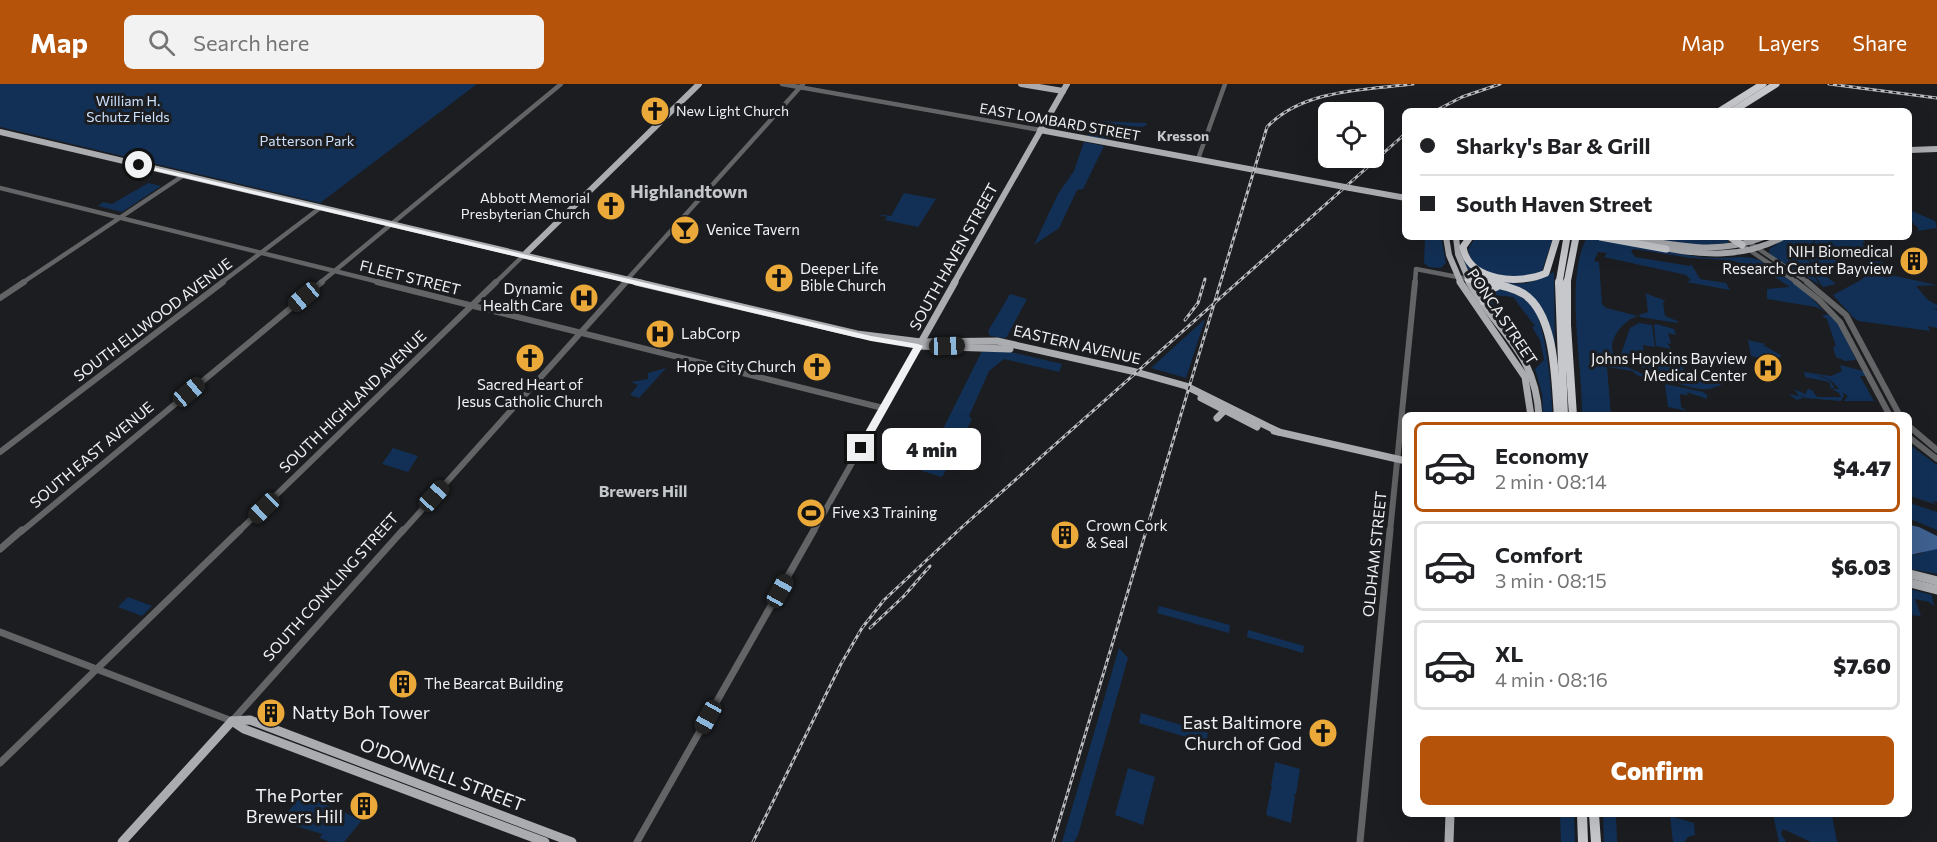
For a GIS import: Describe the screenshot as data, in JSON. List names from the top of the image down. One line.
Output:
{"streets":{"main road":["EAST LOMBARD STREET","SOUTH HAVEN STREET","PONCA STREET","EASTERN AVENUE","SOUTH HIGHLAND AVENUE","SOUTH CONKLING STREET","O'DONNELL STREET"],"street":["FLEET STREET","SOUTH ELLWOOD AVENUE","SOUTH EAST AVENUE","OLDHAM STREET"]},"crossings":[["EAST LOMBARD STREET","SOUTH HAVEN STREET"],["EAST LOMBARD STREET","SOUTH CONKLING STREET"],["SOUTH HAVEN STREET","FLEET STREET"],["SOUTH HAVEN STREET","EASTERN AVENUE"],["FLEET STREET","SOUTH ELLWOOD AVENUE"],["FLEET STREET","SOUTH HIGHLAND AVENUE"],["FLEET STREET","SOUTH EAST AVENUE"],["FLEET STREET","SOUTH CONKLING STREET"],["PONCA STREET","OLDHAM STREET"],["SOUTH ELLWOOD AVENUE","EASTERN AVENUE"],["EASTERN AVENUE","SOUTH HIGHLAND AVENUE"],["EASTERN AVENUE","SOUTH EAST AVENUE"],["EASTERN AVENUE","OLDHAM STREET"],["EASTERN AVENUE","SOUTH CONKLING STREET"],["SOUTH HIGHLAND AVENUE","O'DONNELL STREET"],["SOUTH CONKLING STREET","O'DONNELL STREET"]],"districts":["Kresson","Highlandtown","Brewers Hill"],"parks":["William H. Schutz Fields","Patterson Park"],"places":{"church":["New Light Church","Abbott Memorial Presbyterian Church","Deeper Life Bible Church","Sacred Heart of Jesus Catholic Church","Hope City Church","East Baltimore Church of God"],"bar":["Venice Tavern"],"building":["NIH Biomedical Research Center Bayview","Crown Cork & Seal","The Bearcat Building","Natty Boh Tower","The Porter Brewers Hill"],"hospital":["Dynamic Health Care","LabCorp","Johns Hopkins Bayview Medical Center"],"sports":["Five x3 Training"]},"page":{"header":"Map","search":"Search here","nav":["Map","Layers","Share"],"banner":["Sharky's Bar & Grill","South Haven Street"],"list":[{"name":"Economy","note":"2 min · 08:14","value":"$4.47"},{"name":"Comfort","note":"3 min · 08:15","value":"$6.03"},{"name":"XL","note":"4 min · 08:16","value":"$7.60"}],"bubble":"4 min","buttons":"Confirm"}}
